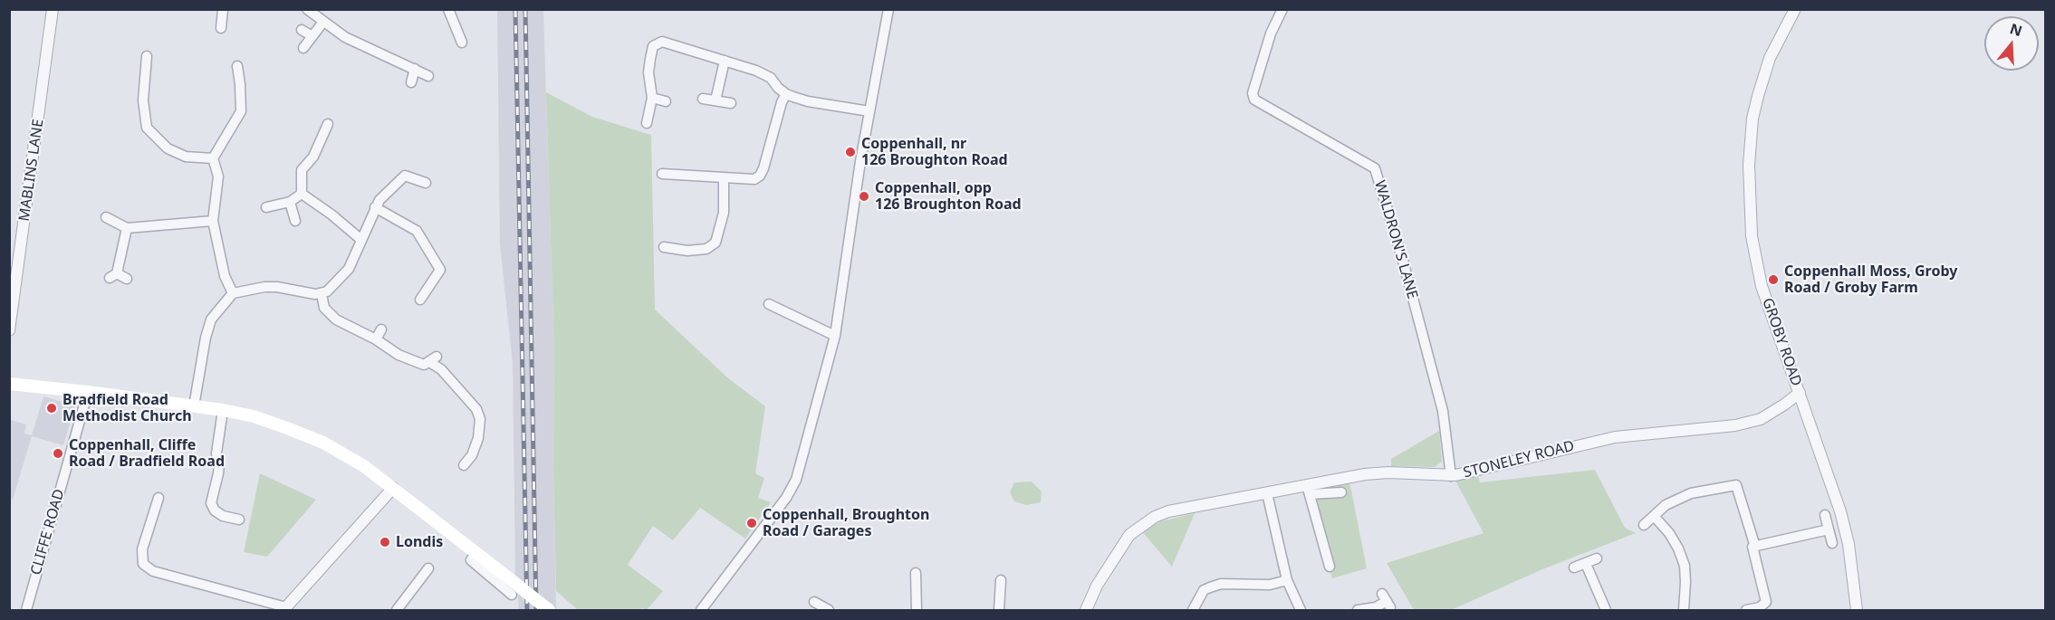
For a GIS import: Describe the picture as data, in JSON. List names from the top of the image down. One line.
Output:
{"streets":{"street":["MABLINS LANE","WALDRON'S LANE","GROBY ROAD","STONELEY ROAD","CLIFFE ROAD"]},"crossings":[["WALDRON'S LANE","STONELEY ROAD"],["GROBY ROAD","STONELEY ROAD"]],"places":["Coppenhall, nr 126 Broughton Road","Coppenhall, opp 126 Broughton Road","Coppenhall Moss, Groby Road / Groby Farm","Bradfield Road Methodist Church","Coppenhall, Cliffe Road / Bradfield Road","Coppenhall, Broughton Road / Garages","Londis"],"north":"top"}
